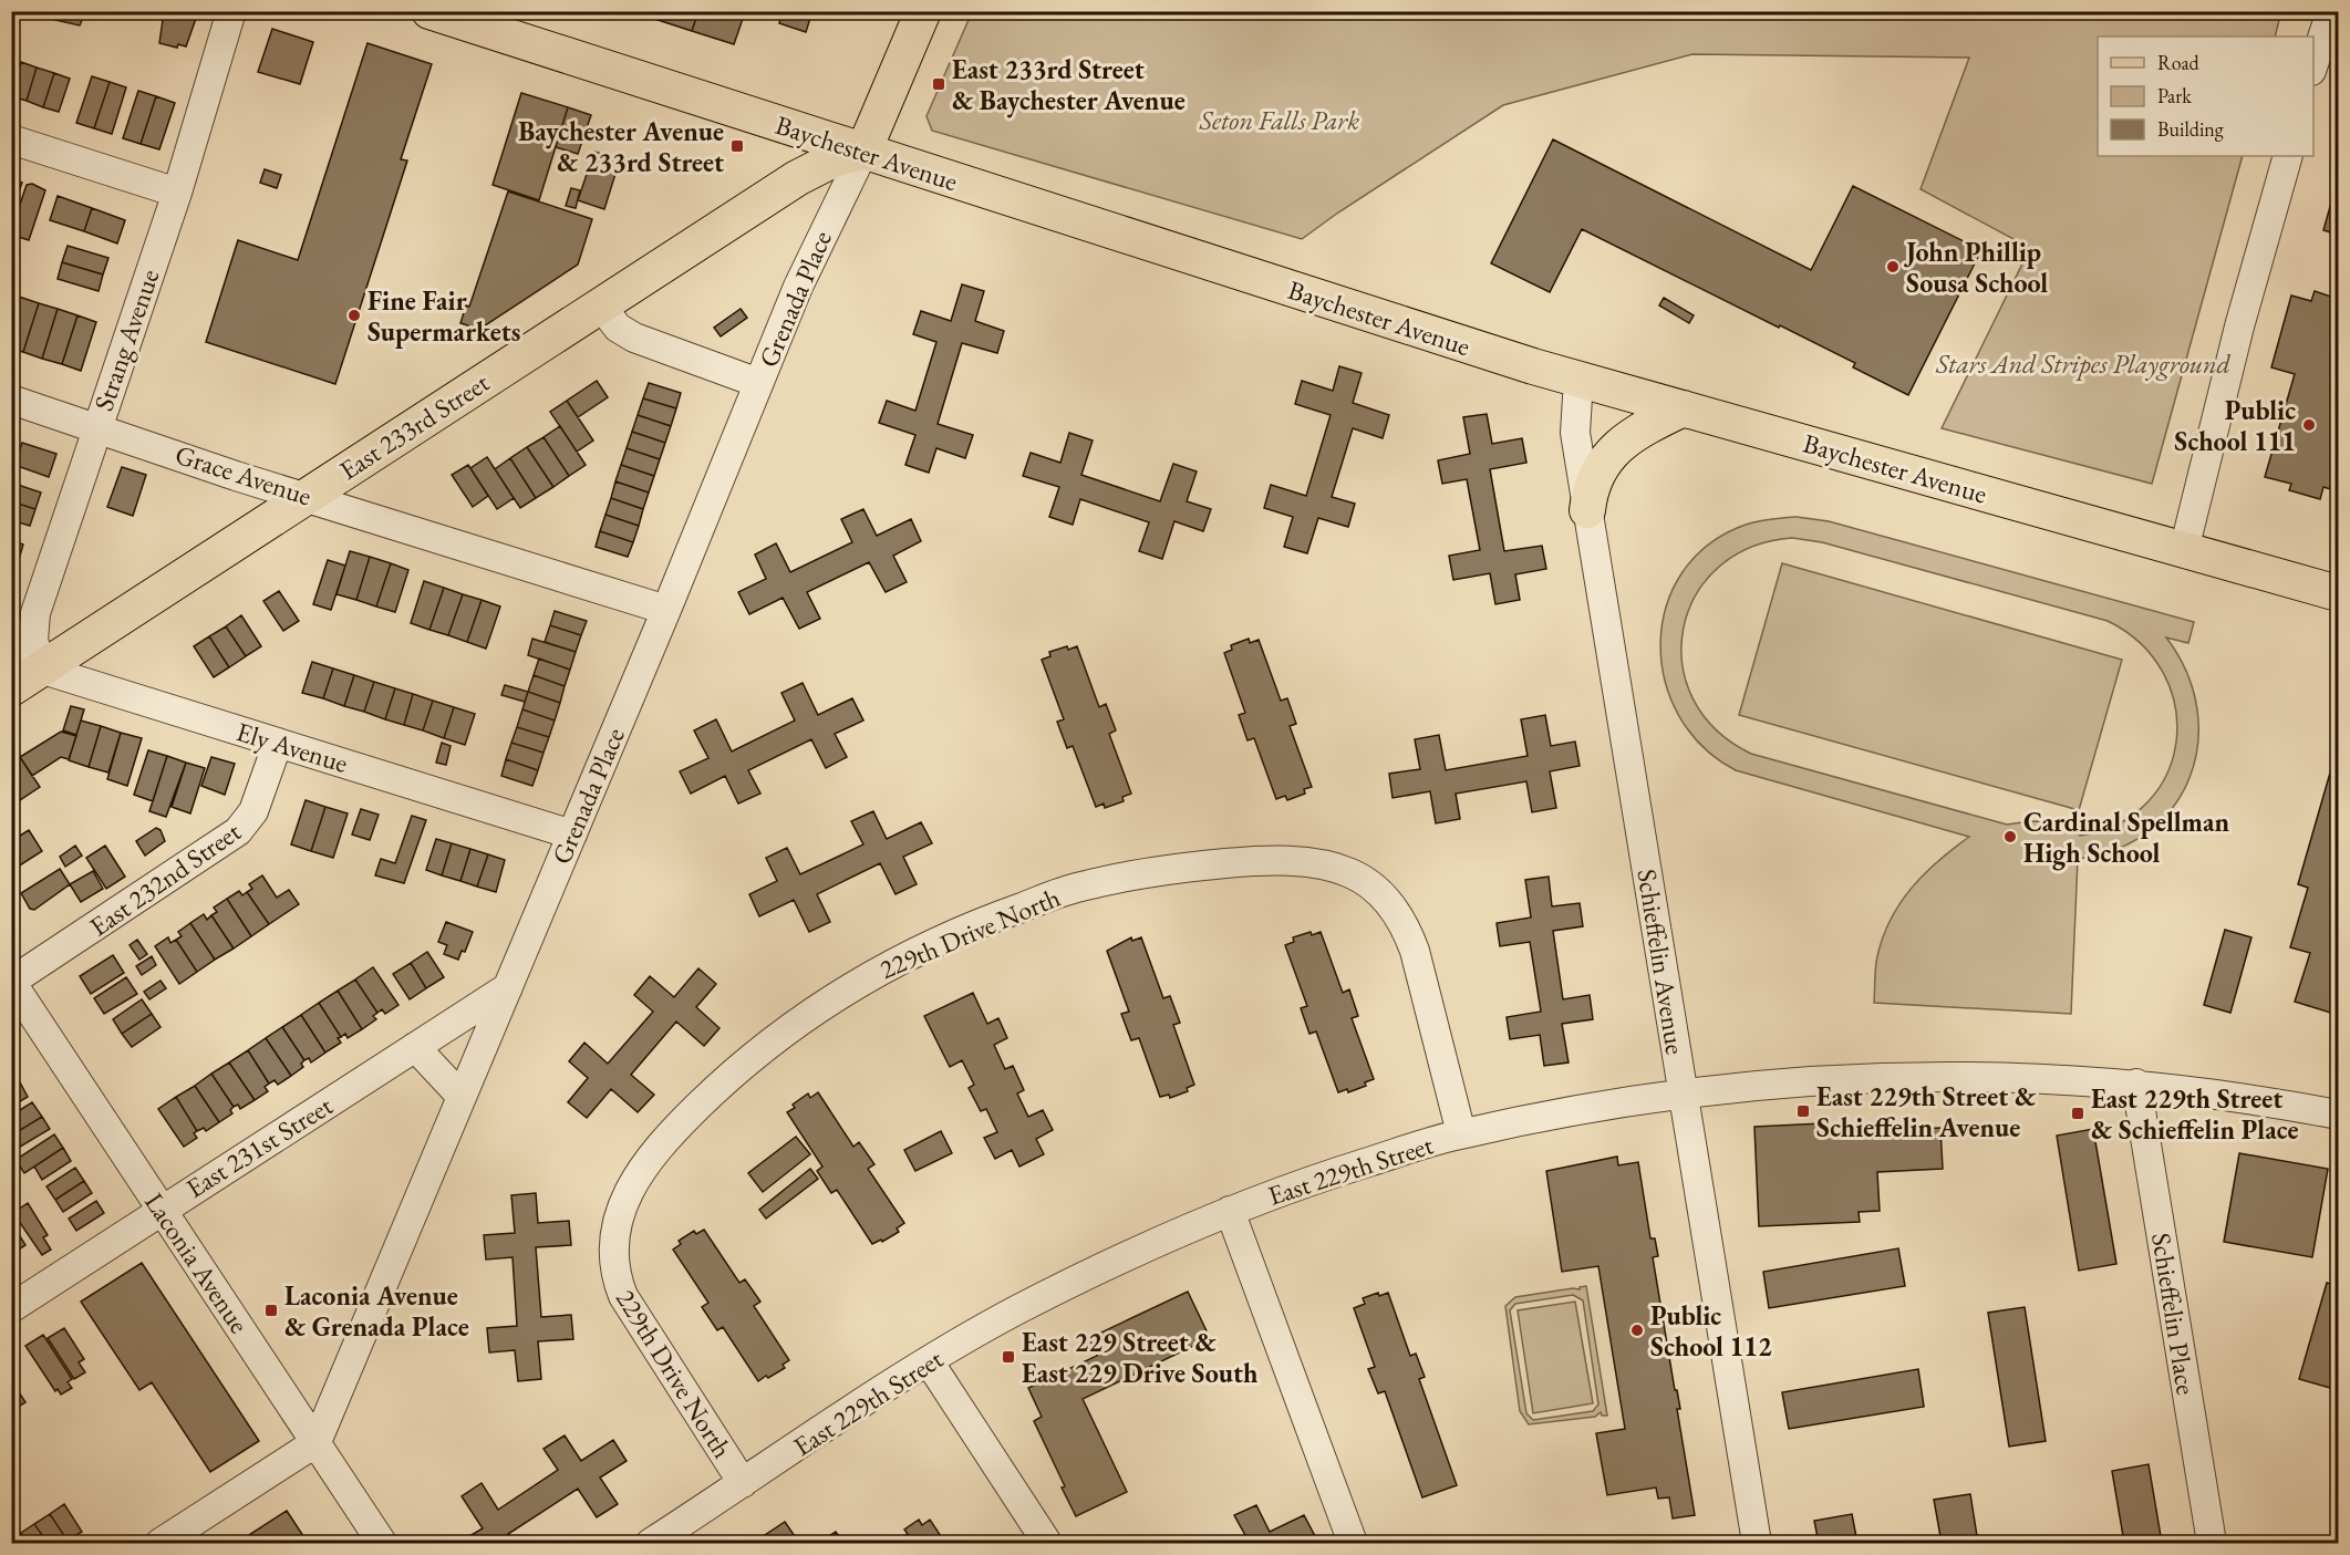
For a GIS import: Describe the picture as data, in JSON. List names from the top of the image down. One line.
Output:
{"streets":{"main road":["Baychester Avenue","East 233rd Street"],"street":["Grenada Place","Strang Avenue","Grace Avenue","Ely Avenue","East 232nd Street","229th Drive North","Schieffelin Avenue","East 231st Street","East 229th Street","Laconia Avenue","Schieffelin Place"]},"crossings":[["Baychester Avenue","Grenada Place"],["Baychester Avenue","East 233rd Street"],["Baychester Avenue","Schieffelin Avenue"],["Grenada Place","East 233rd Street"],["Grenada Place","Grace Avenue"],["Grenada Place","Ely Avenue"],["Grenada Place","East 231st Street"],["Grenada Place","Laconia Avenue"],["Strang Avenue","East 233rd Street"],["Strang Avenue","Grace Avenue"],["Strang Avenue","Ely Avenue"],["East 233rd Street","Grace Avenue"],["East 233rd Street","Ely Avenue"],["Ely Avenue","East 232nd Street"],["East 232nd Street","Laconia Avenue"],["229th Drive North","East 229th Street"],["Schieffelin Avenue","East 229th Street"],["East 231st Street","Laconia Avenue"],["East 229th Street","Schieffelin Place"]],"parks":["Seton Falls Park","Stars And Stripes Playground"],"places":{"transit":["East 233rd Street & Baychester Avenue","Baychester Avenue & 233rd Street","East 229th Street & Schieffelin Avenue","East 229th Street & Schieffelin Place","Laconia Avenue & Grenada Place","East 229 Street & East 229 Drive South"],"other":["John Phillip Sousa School","Fine Fair Supermarkets","Public School 111","Cardinal Spellman High School","Public School 112"]},"legend":["Road","Park","Building"]}
